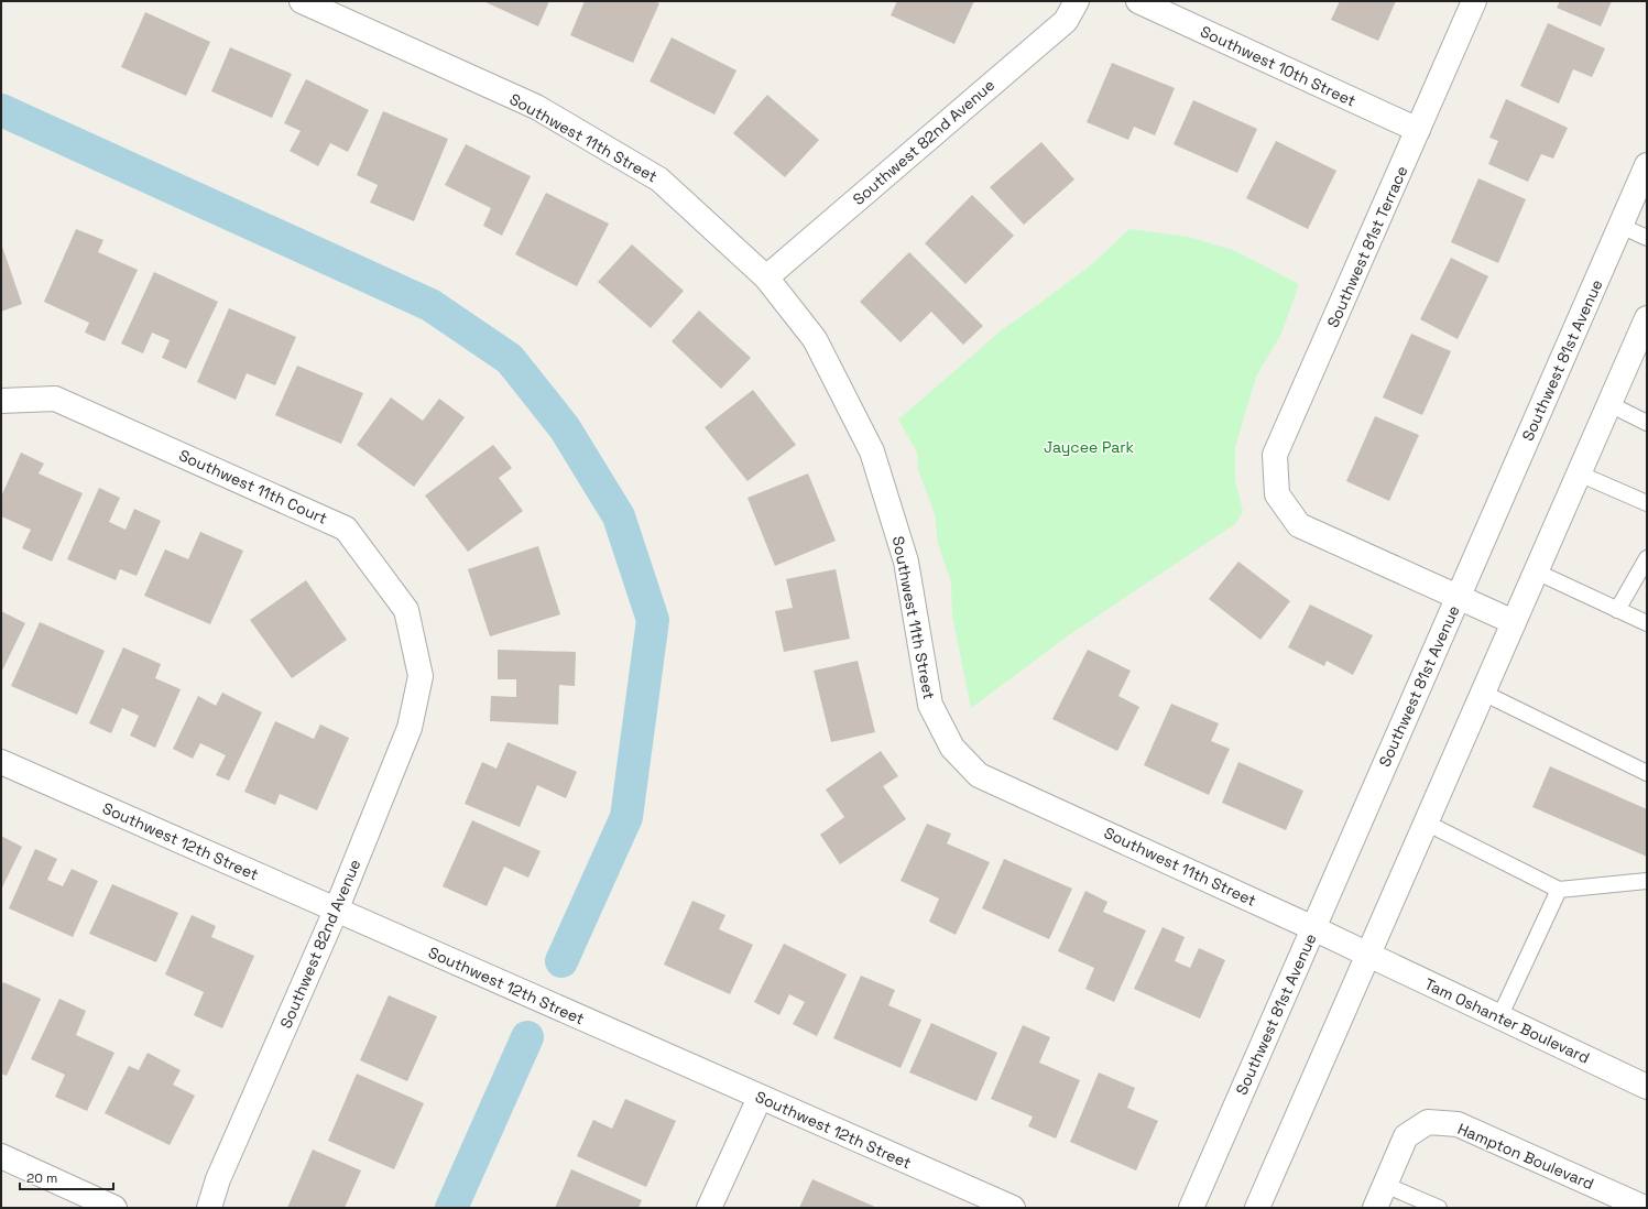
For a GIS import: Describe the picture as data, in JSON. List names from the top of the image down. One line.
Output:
{"streets":{"street":["Southwest 10th Street","Southwest 11th Street","Southwest 82nd Avenue","Southwest 81st Terrace","Southwest 81st Avenue","Southwest 11th Court","Southwest 12th Street","Tam Oshanter Boulevard","Hampton Boulevard"]},"crossings":[["Southwest 10th Street","Southwest 81st Terrace"],["Southwest 11th Street","Southwest 82nd Avenue"],["Southwest 11th Street","Southwest 81st Avenue"],["Southwest 11th Street","Tam Oshanter Boulevard"],["Southwest 82nd Avenue","Southwest 11th Court"],["Southwest 82nd Avenue","Southwest 12th Street"],["Southwest 81st Terrace","Southwest 81st Avenue"]],"parks":["Jaycee Park"],"scale_bar":"20 m"}
